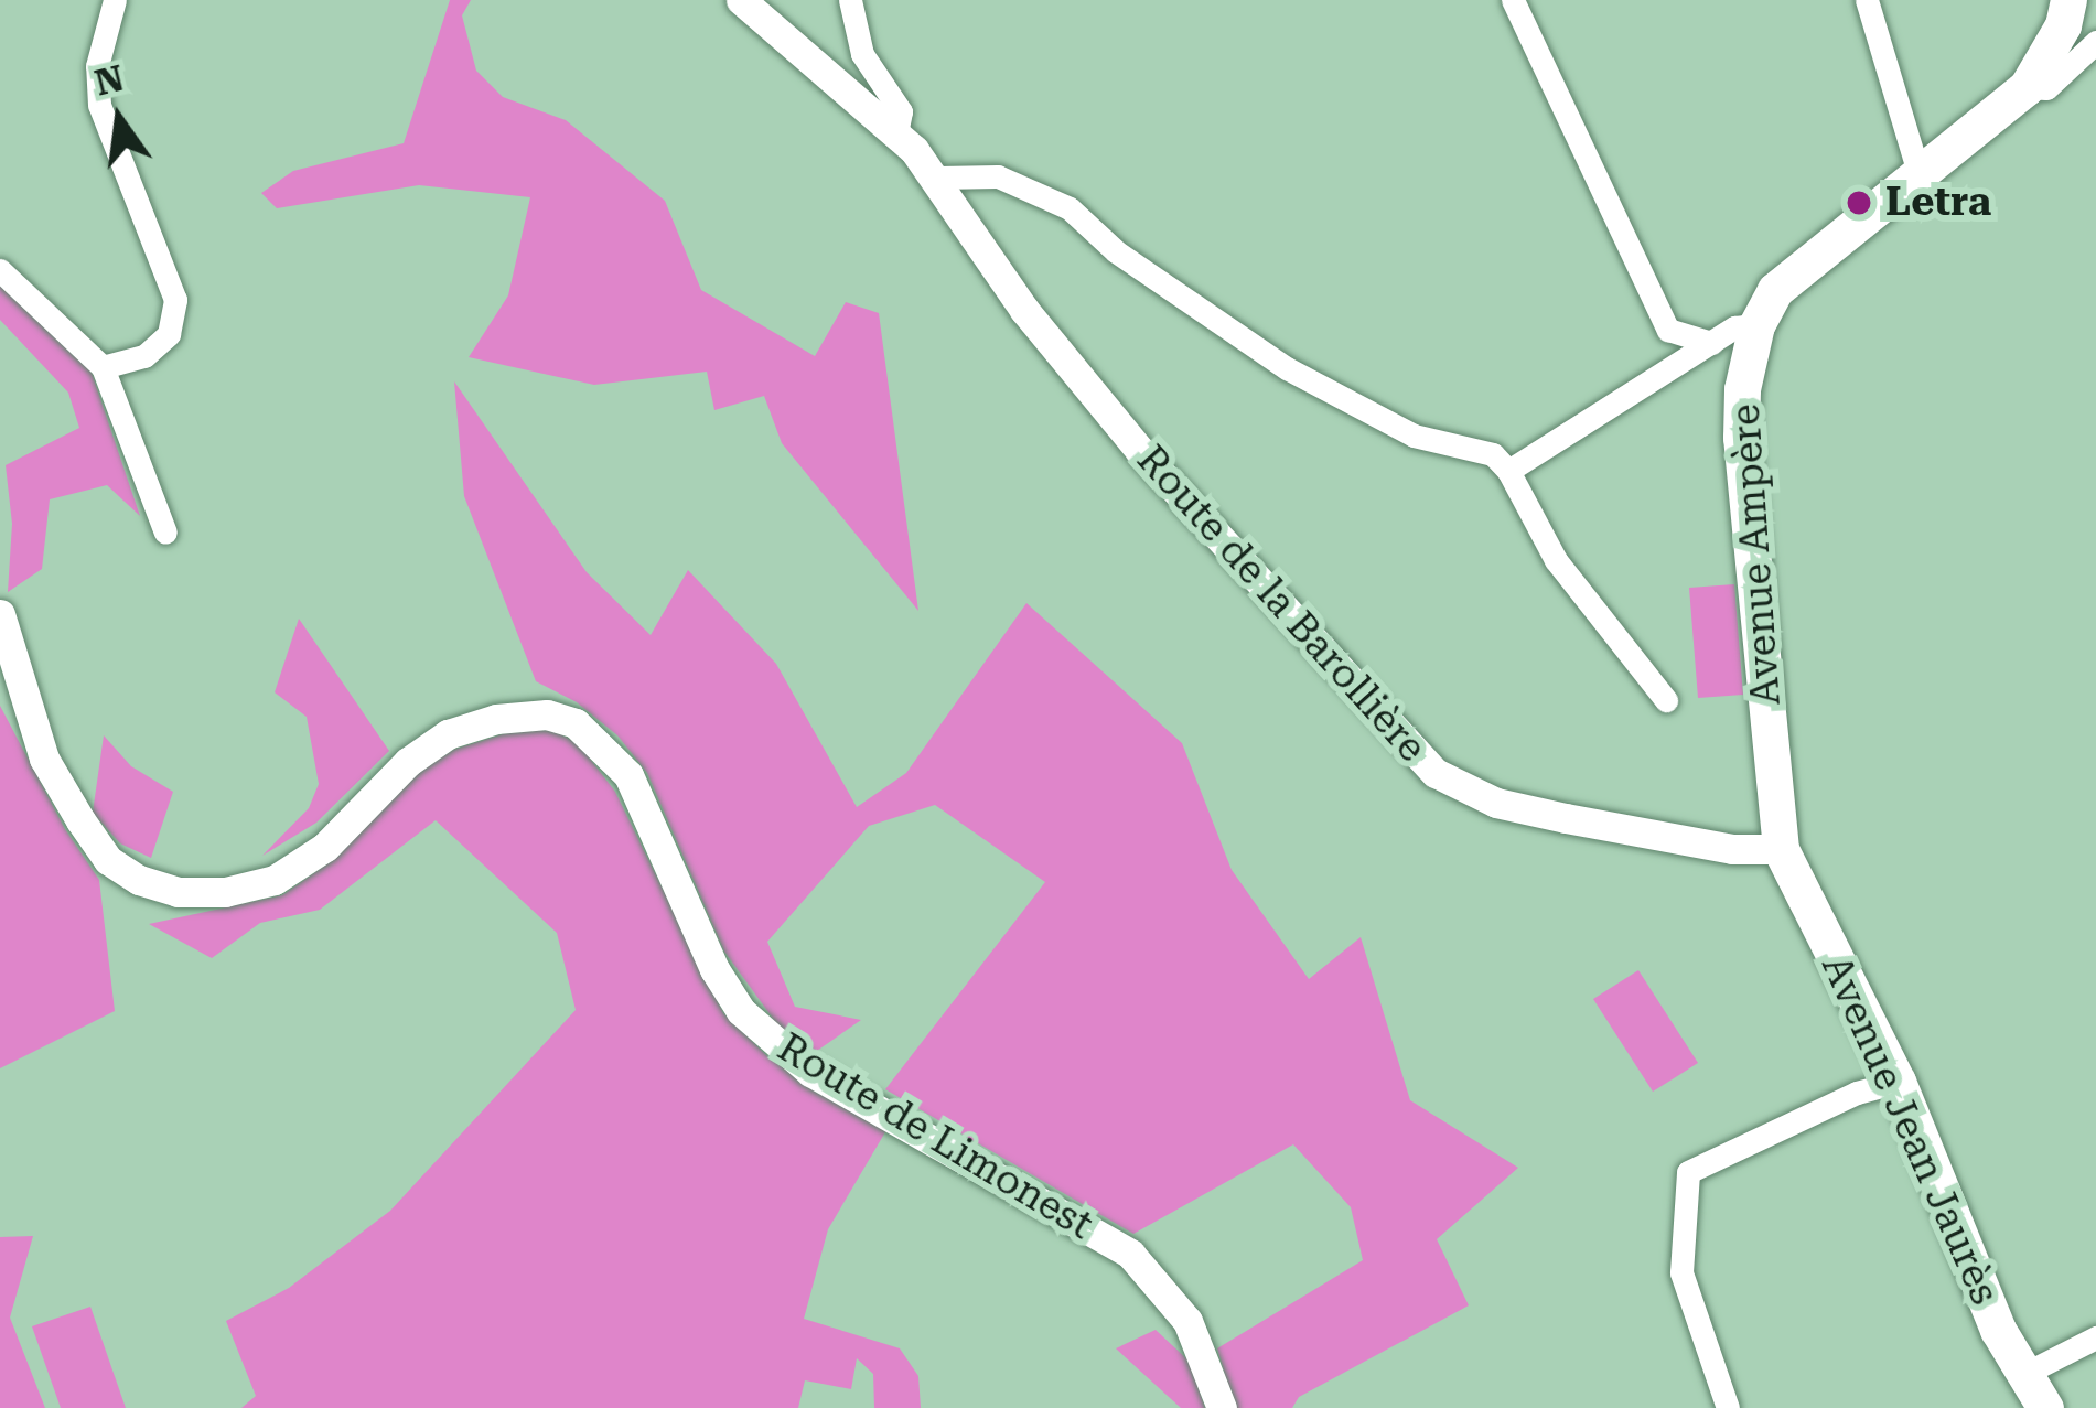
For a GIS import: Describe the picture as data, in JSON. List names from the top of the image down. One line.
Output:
{"streets":{"main road":["Avenue Ampère","Avenue Jean Jaurès"],"street":["Route de la Barollière","Route de Limonest"]},"crossings":[["Avenue Ampère","Route de la Barollière"],["Avenue Ampère","Avenue Jean Jaurès"],["Route de la Barollière","Avenue Jean Jaurès"]],"places":["Letra"],"north":"top"}
